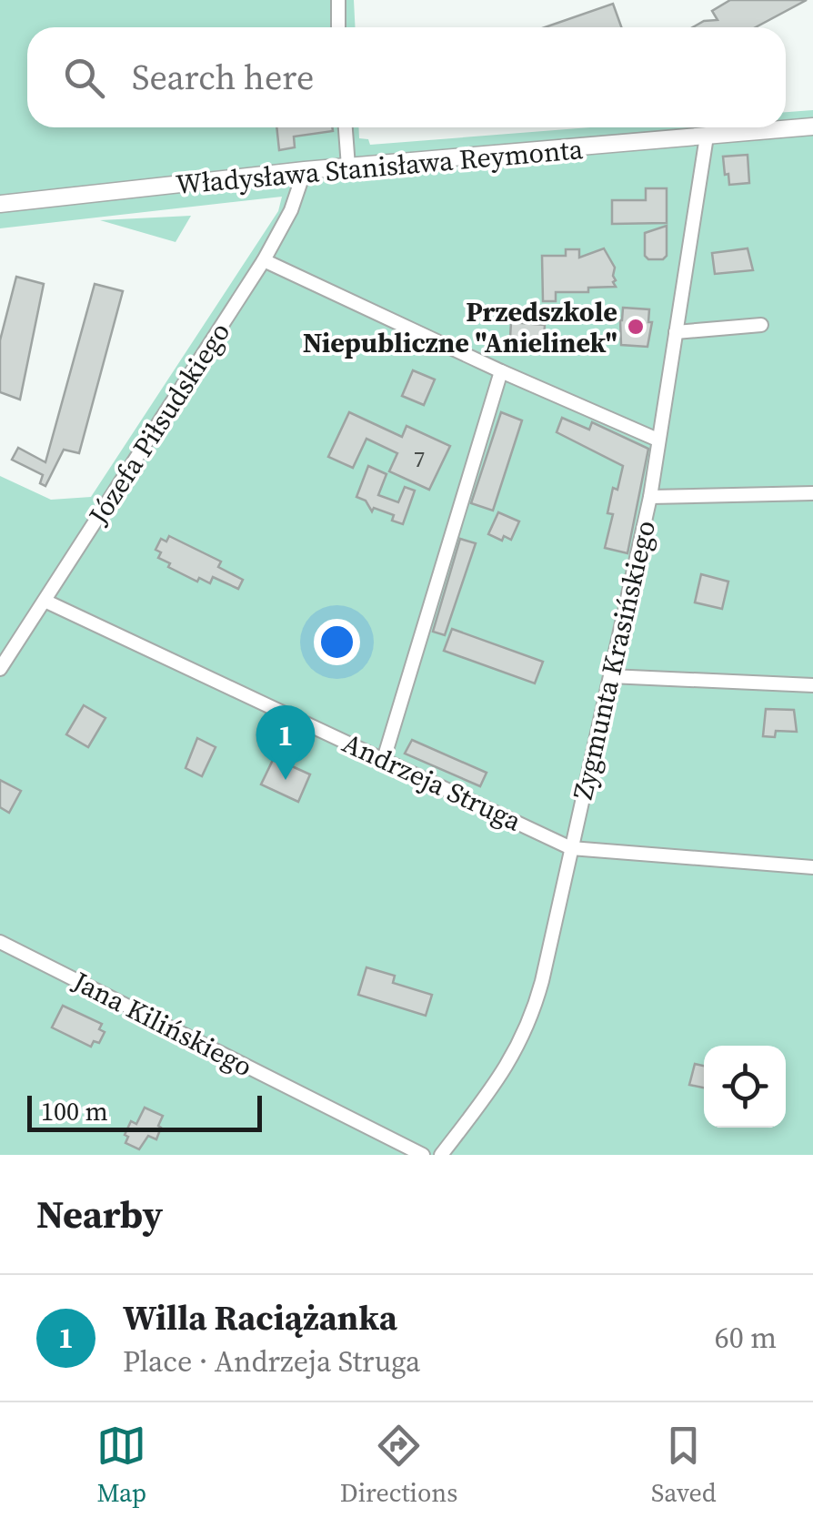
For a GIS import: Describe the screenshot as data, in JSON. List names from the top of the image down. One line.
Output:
{"streets":{"street":["Władysława Stanisława Reymonta","Józefa Piłsudskiego","Zygmunta Krasińskiego","Andrzeja Struga","Jana Kilińskiego"]},"crossings":[["Władysława Stanisława Reymonta","Józefa Piłsudskiego"],["Władysława Stanisława Reymonta","Zygmunta Krasińskiego"],["Józefa Piłsudskiego","Andrzeja Struga"],["Zygmunta Krasińskiego","Andrzeja Struga"]],"places":["Przedszkole Niepubliczne \"Anielinek\""],"house_numbers":["7"],"scale_bar":"100 m","page":{"search":"Search here","pins":"1","scale":"100 m","heading":"Nearby","list":[{"mark":"1","name":"Willa Raciążanka","note":"Place · Andrzeja Struga","value":"60 m"}],"nav":["Map","Directions","Saved"]}}
